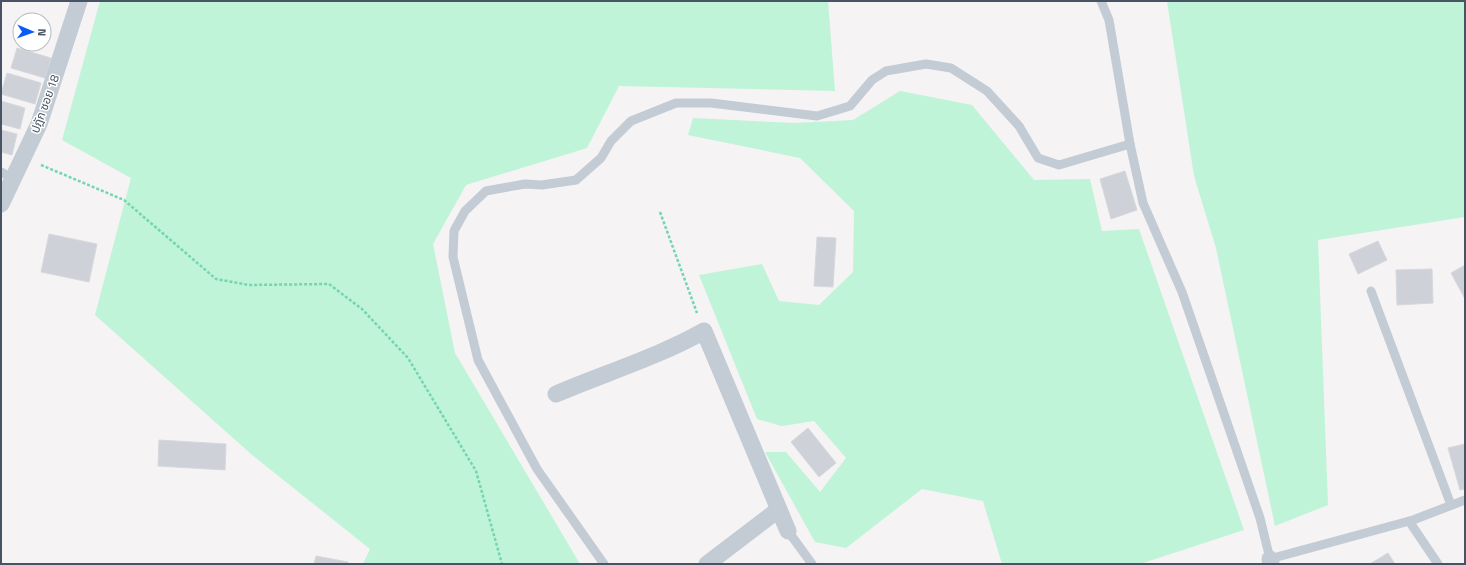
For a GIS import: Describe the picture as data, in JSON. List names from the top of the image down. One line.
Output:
{"streets":{"street":["ปฎัก ซอย 18"]},"north":"right"}
